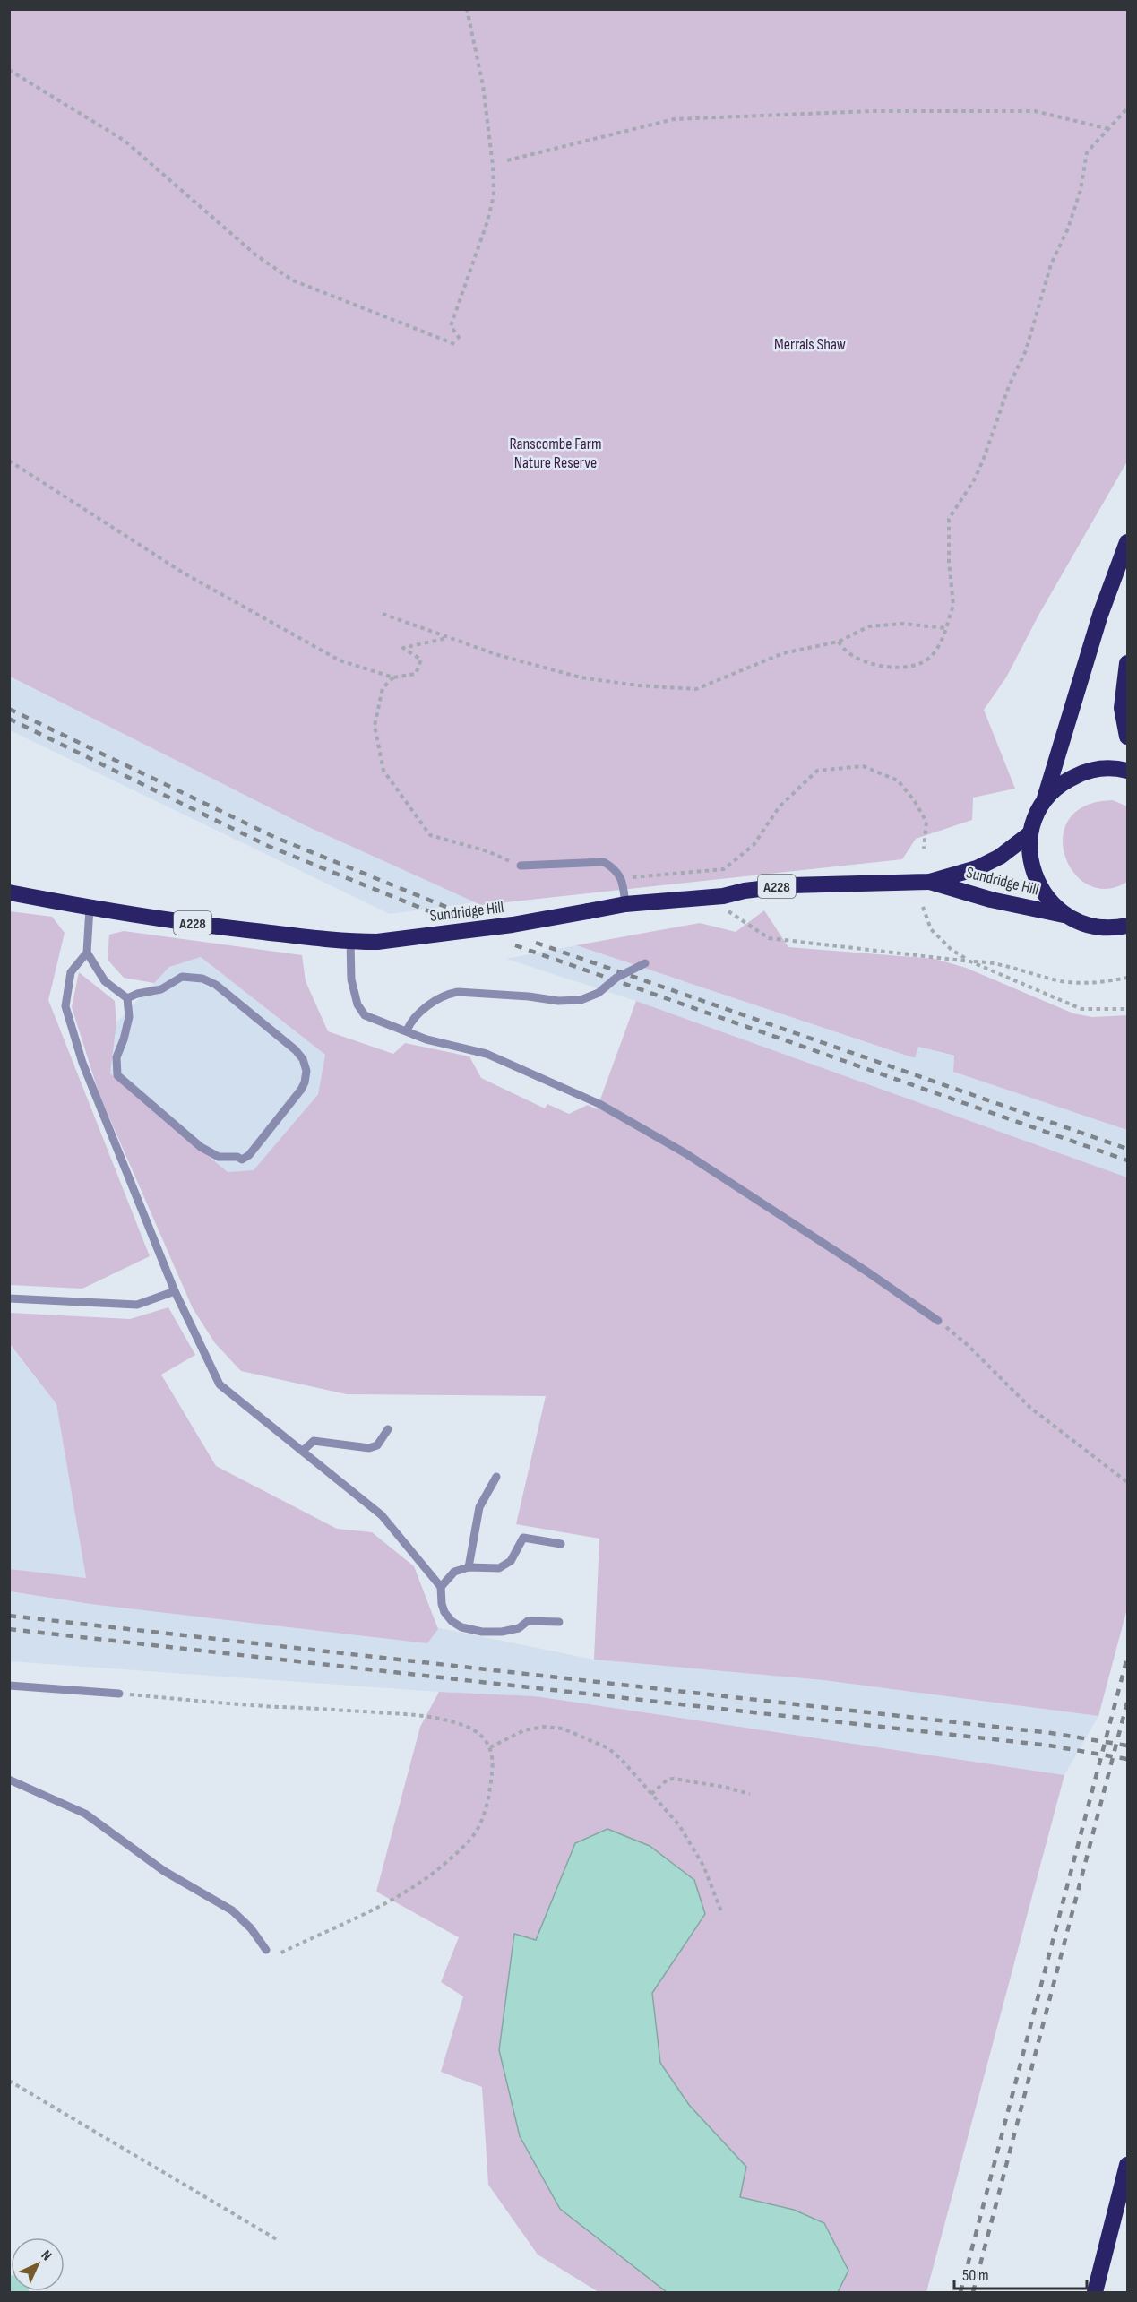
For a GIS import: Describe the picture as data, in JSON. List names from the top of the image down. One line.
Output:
{"streets":{"highway":["Sundridge Hill","A228"]},"parks":["Merrals Shaw","Ranscombe Farm Nature Reserve"],"scale_bar":"50 m","north":"top right"}
